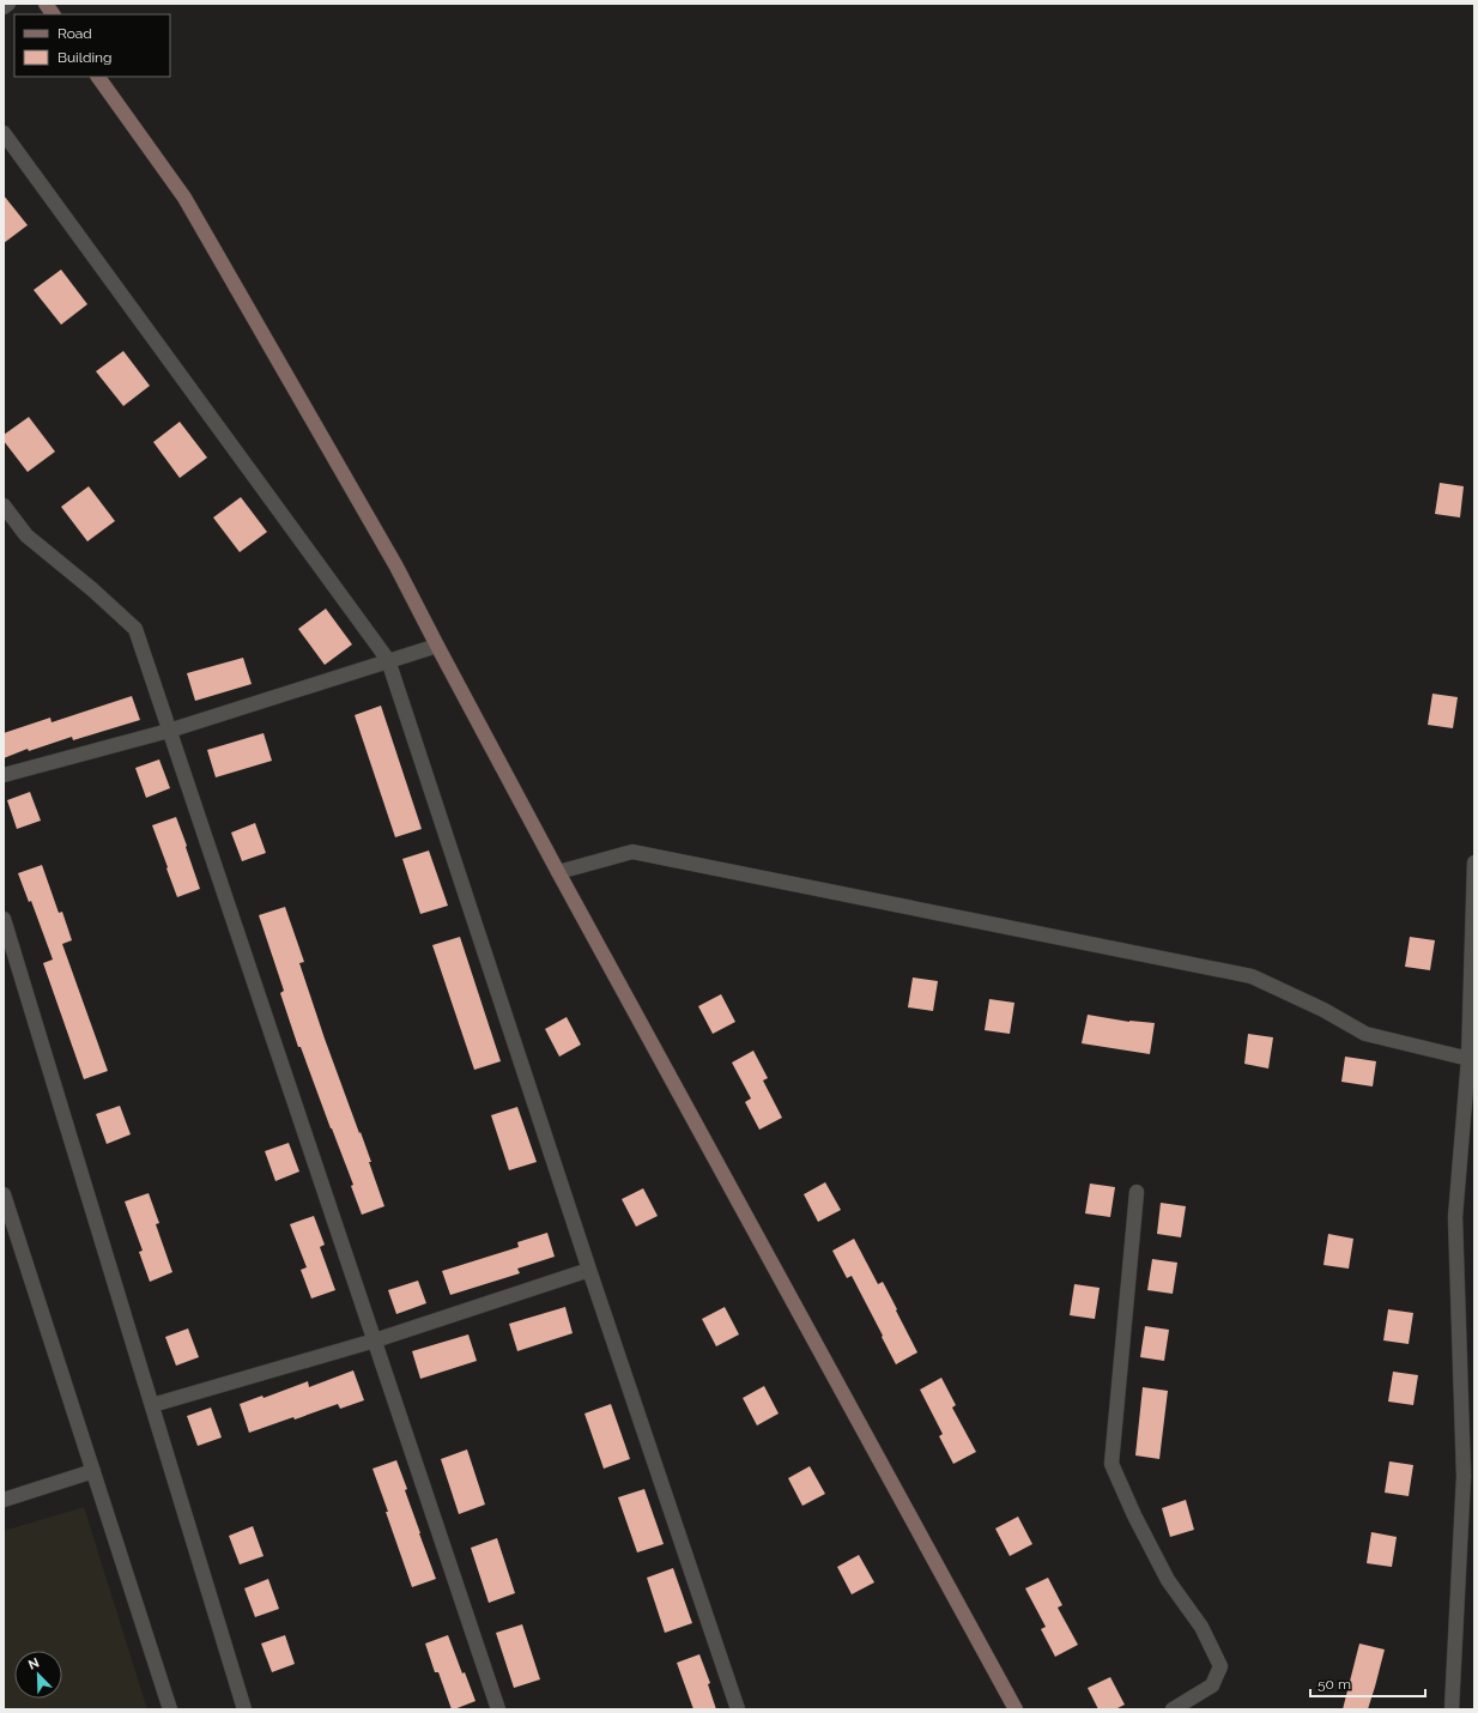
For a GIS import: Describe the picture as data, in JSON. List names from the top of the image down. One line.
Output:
{"legend":["Road","Building"],"scale_bar":"50 m","north":"top left"}
